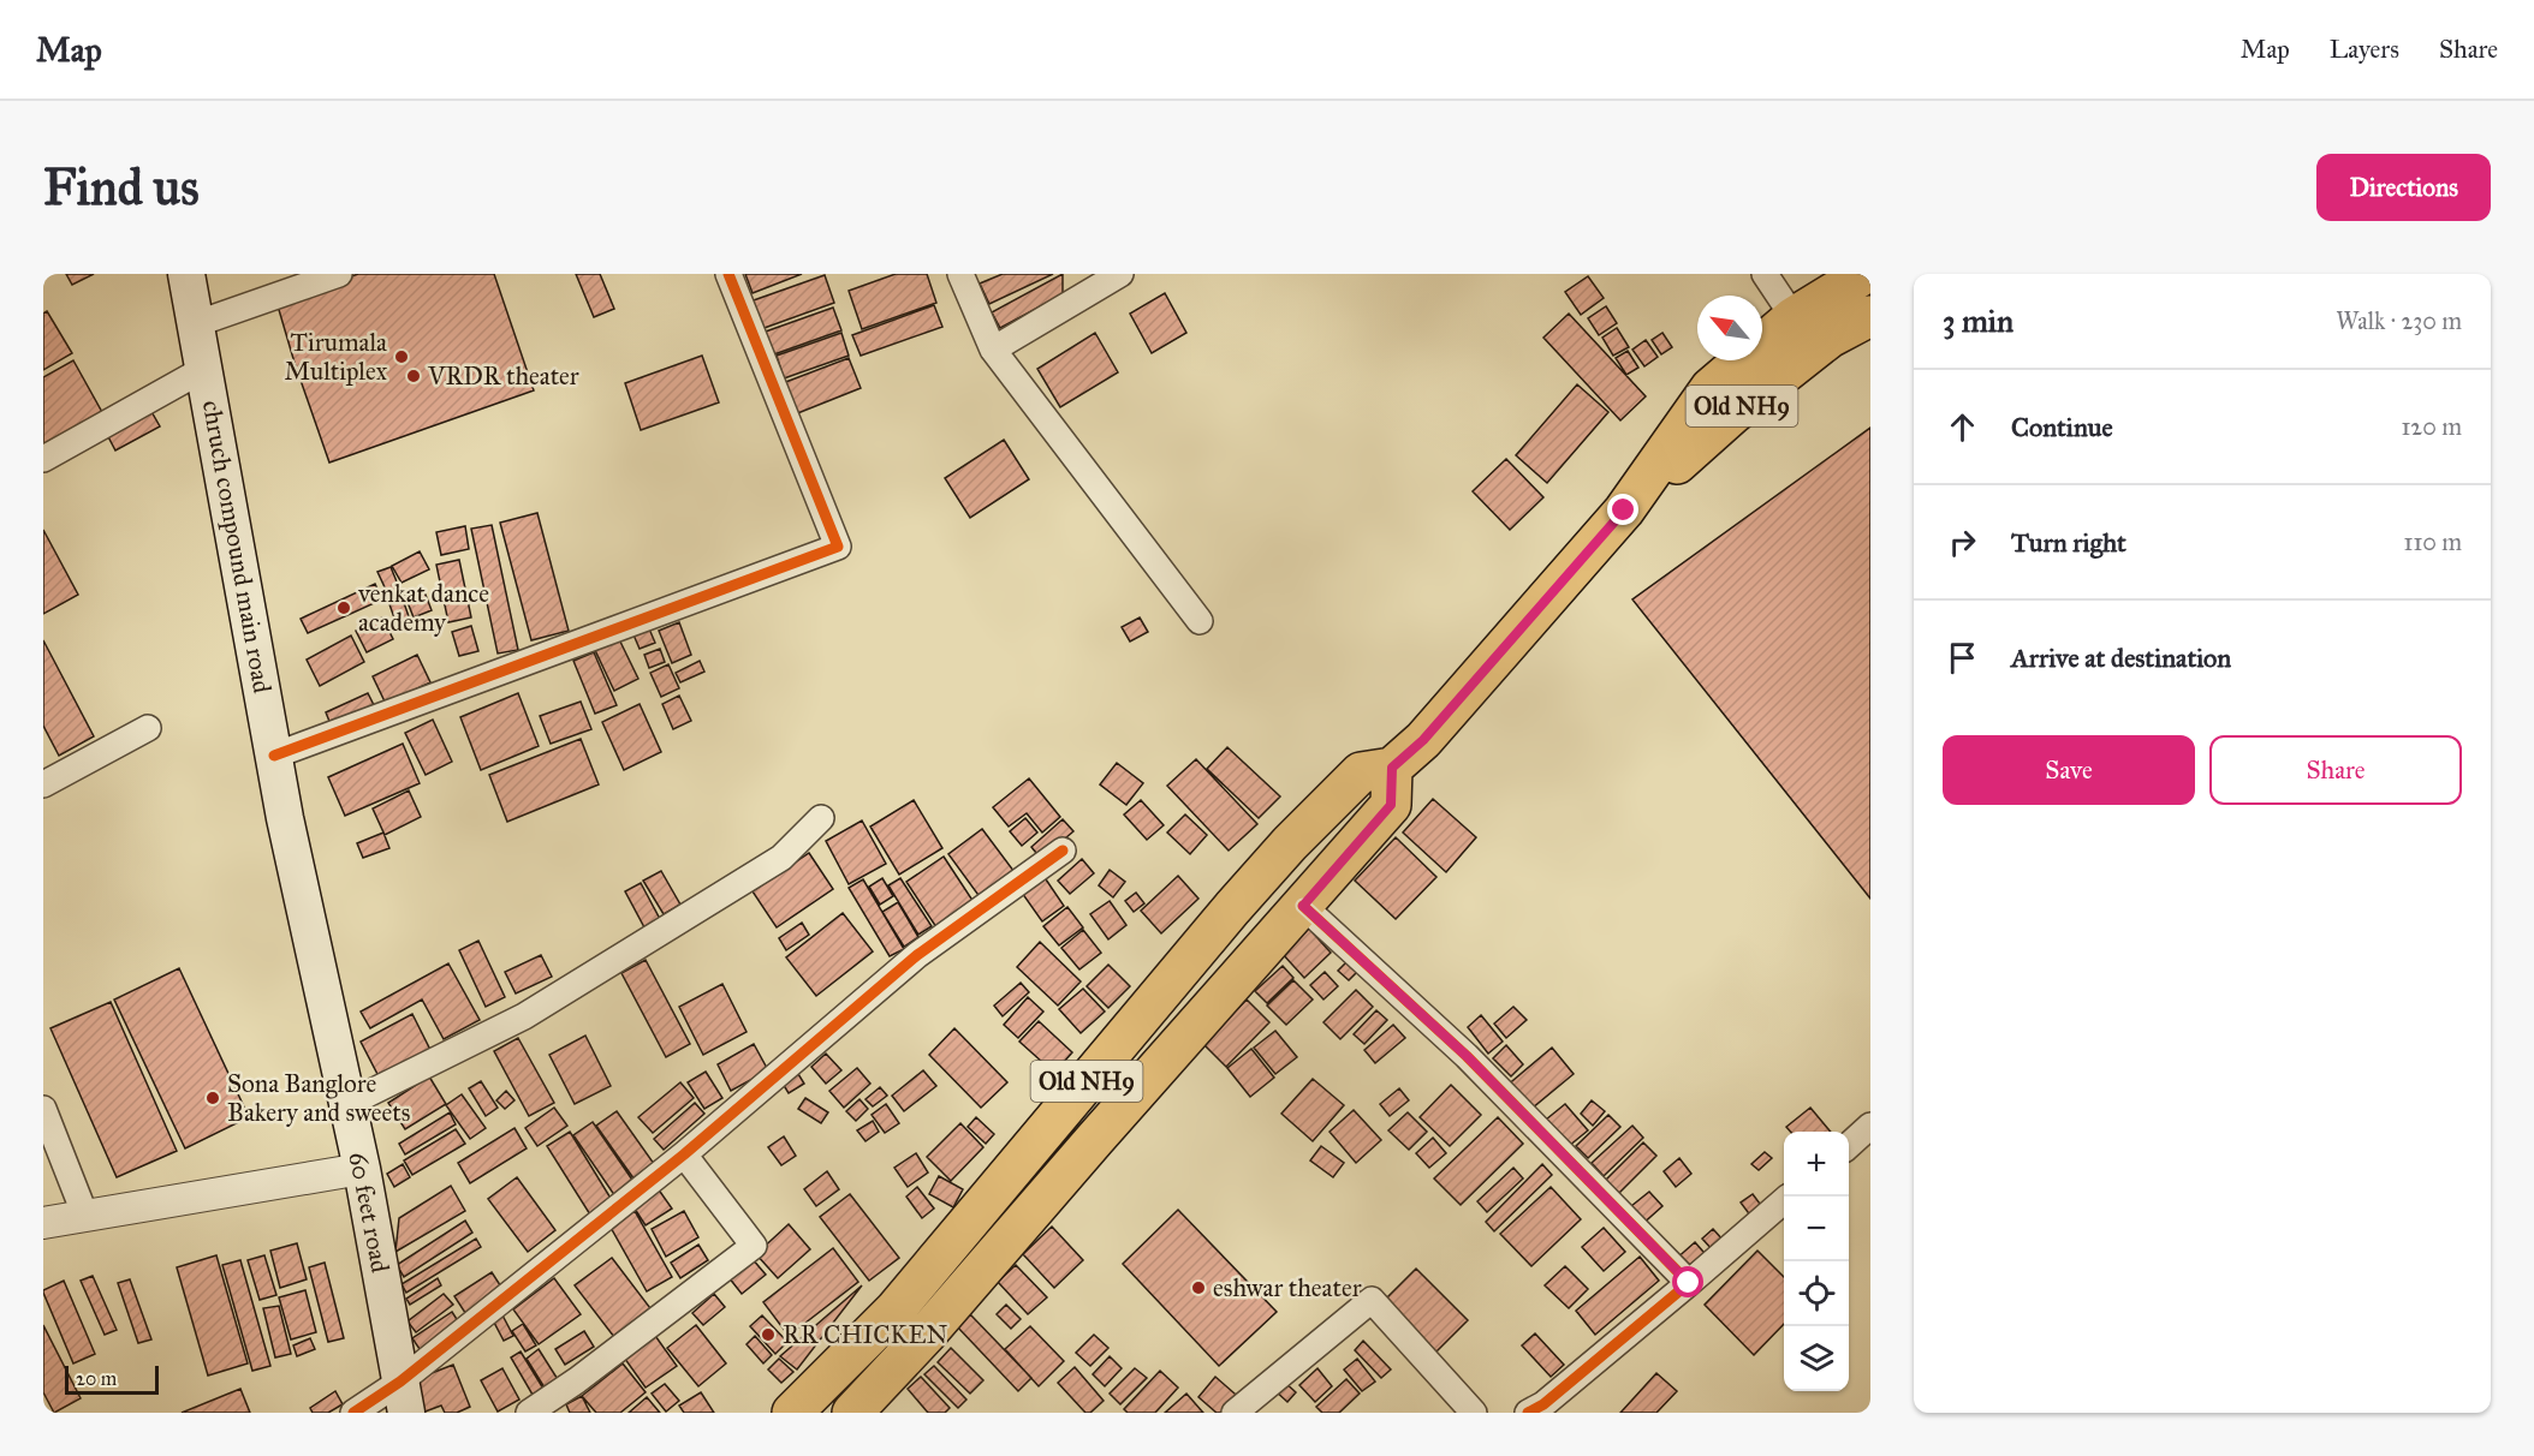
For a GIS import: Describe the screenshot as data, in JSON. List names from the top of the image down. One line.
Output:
{"streets":{"main road":["Old NH9","chruch compound main road","60 feet road"]},"crossings":[["chruch compound main road","60 feet road"]],"places":["Tirumala Multiplex","VRDR theater","venkat dance academy","Sona Banglore Bakery and sweets","eshwar theater","RR CHICKEN"],"scale_bar":"20 m","north":"top left","page":{"header":"Map","nav":["Map","Layers","Share"],"buttons":["Directions",["Save","Share"]],"title":"Find us","heading":["3 min","Walk · 230 m"],"list":[["Continue","120 m"],["Turn right","110 m"],"Arrive at destination"],"map_buttons":["+","−"],"scale":"20 m"}}
